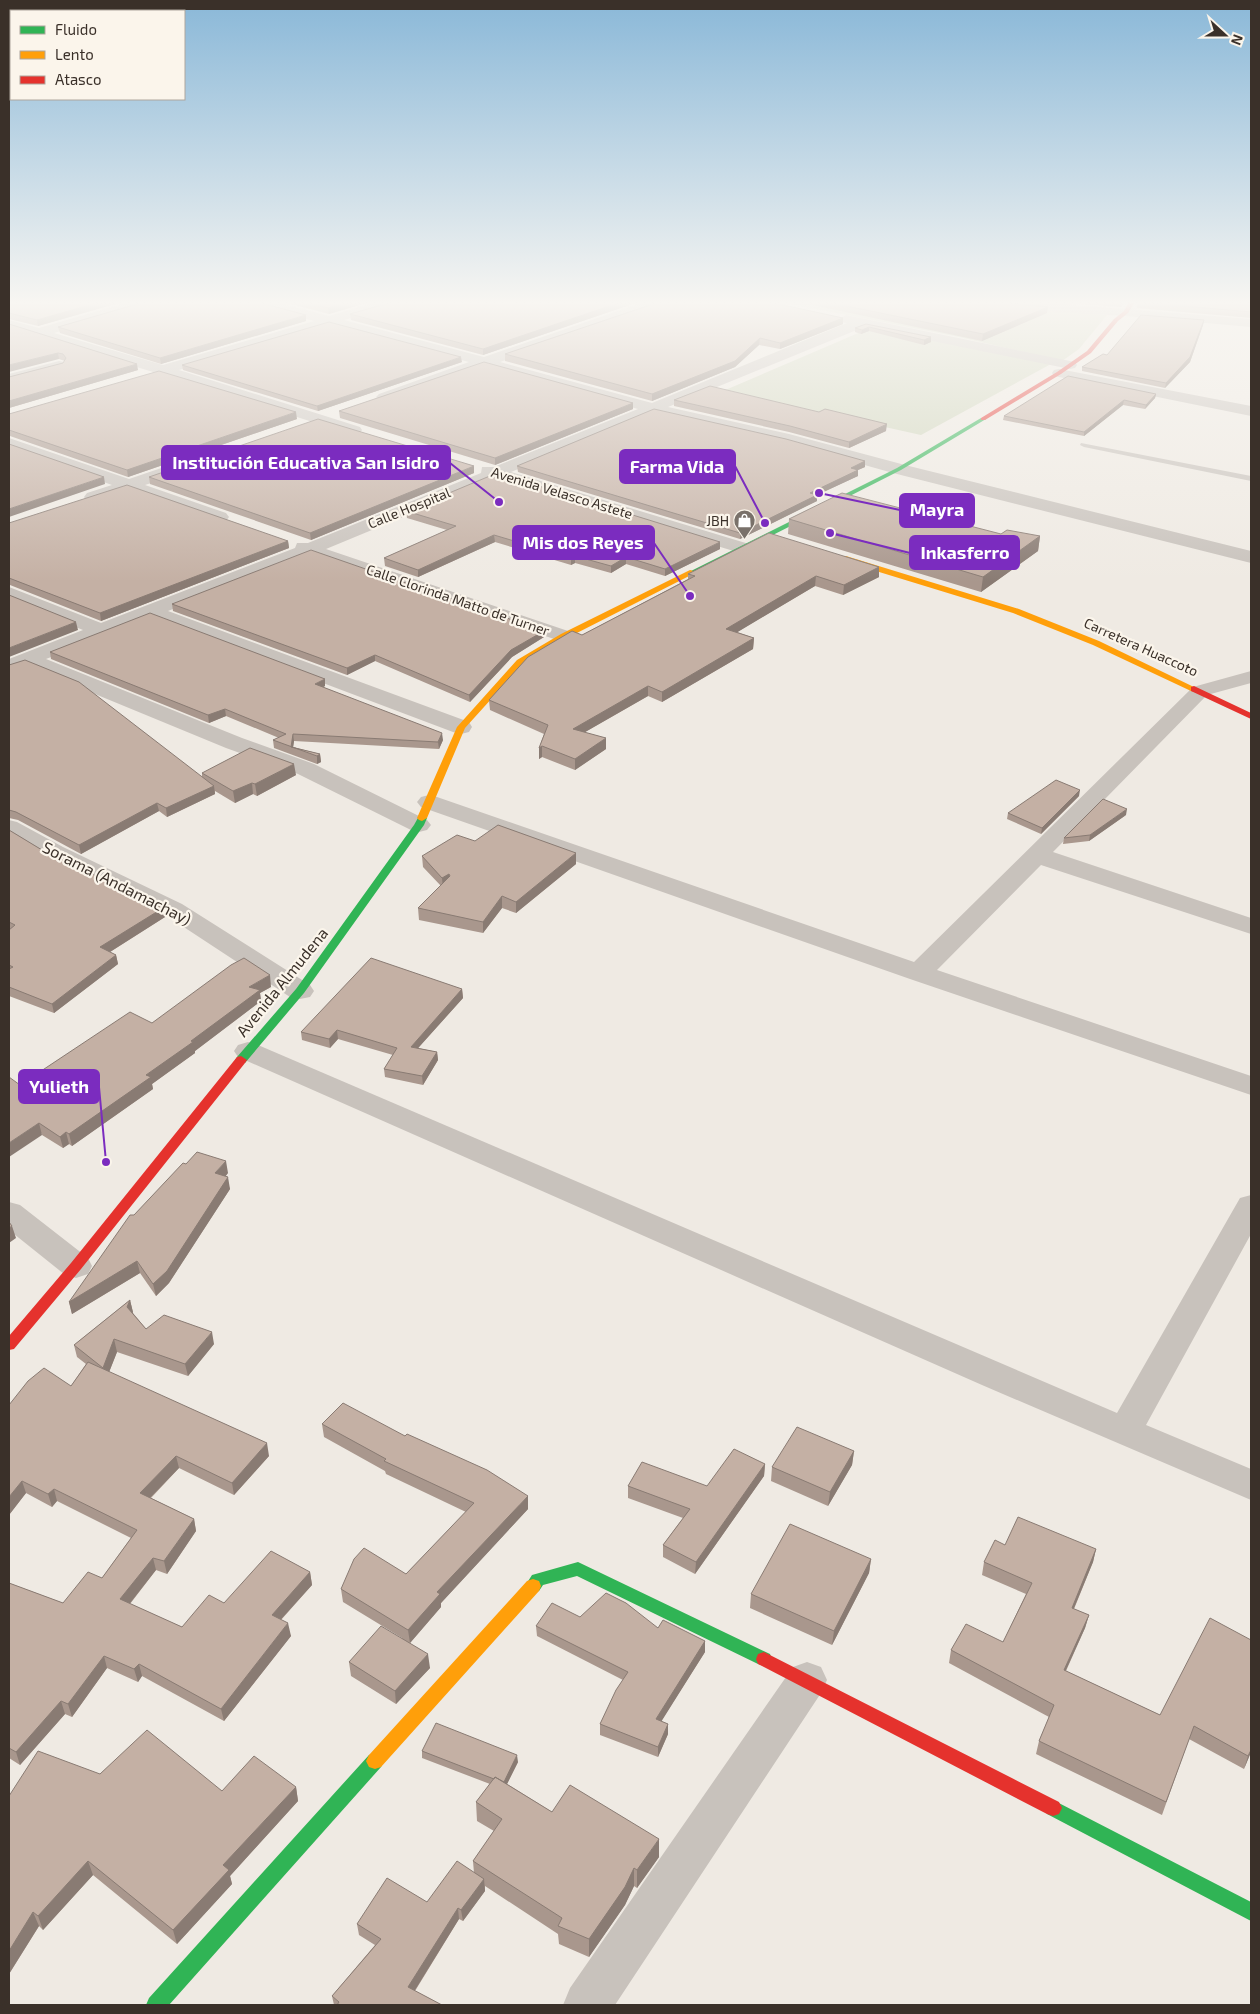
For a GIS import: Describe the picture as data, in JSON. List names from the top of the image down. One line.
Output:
{"streets":{"street":["Avenida Velasco Astete","Calle Hospital","Calle Clorinda Matto de Turner","Carretera Huaccoto","Sorama (Andamachay)","Avenida Almudena"]},"crossings":[["Avenida Velasco Astete","Calle Hospital"],["Avenida Velasco Astete","Calle Clorinda Matto de Turner"],["Calle Hospital","Calle Clorinda Matto de Turner"],["Calle Clorinda Matto de Turner","Avenida Almudena"],["Sorama (Andamachay)","Avenida Almudena"]],"places":{"other":["Mayra","Institución Educativa San Isidro","Farma Vida","Inkasferro","Mis dos Reyes","Yulieth"],"shop":["JBH"]},"legend":["Fluido","Lento","Atasco"],"north":"right"}
